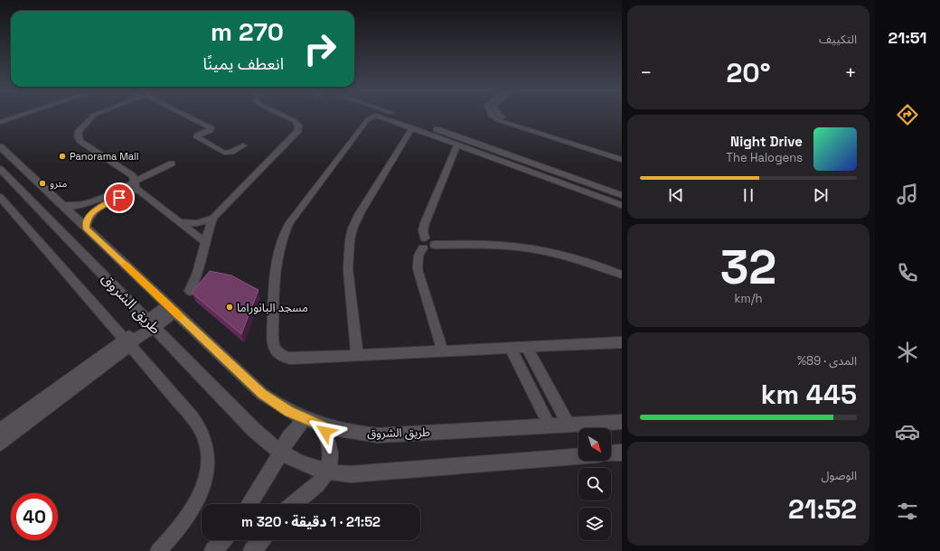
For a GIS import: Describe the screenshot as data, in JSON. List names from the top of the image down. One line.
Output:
{"streets":{"street":["طريق الشروق"]},"places":["Panorama Mall","مترو","مسجد البانوراما"],"north":"bottom right","page":{"tabs":"21:51","tile":["التكييف",["32","km/h"],["المدى · 89%","445 km"],["الوصول","21:52"]],"turn":["270 m","انعطف يمينًا"],"heat":["−","20°","+"],"song":["Night Drive","The Halogens"],"limit":"40","trip":"21:52 · 1 دقيقة · 320 m"}}
